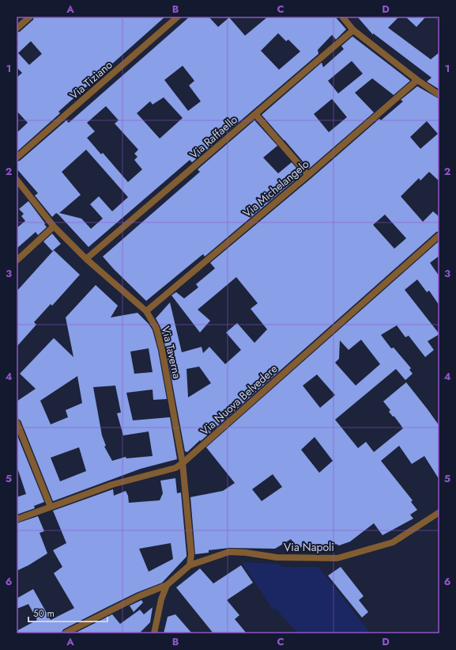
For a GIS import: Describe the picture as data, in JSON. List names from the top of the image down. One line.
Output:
{"streets":{"street":["Via Tiziano","Via Raffaello","Via Michelangelo","Via Taverna","Via Nuova Belvedere","Via Napoli"]},"crossings":[["Via Raffaello","Via Taverna"],["Via Michelangelo","Via Taverna"],["Via Taverna","Via Nuova Belvedere"],["Via Taverna","Via Napoli"]],"scale_bar":"50 m","grid":{"columns":["A","B","C","D"],"rows":["1","2","3","4","5","6"]}}
